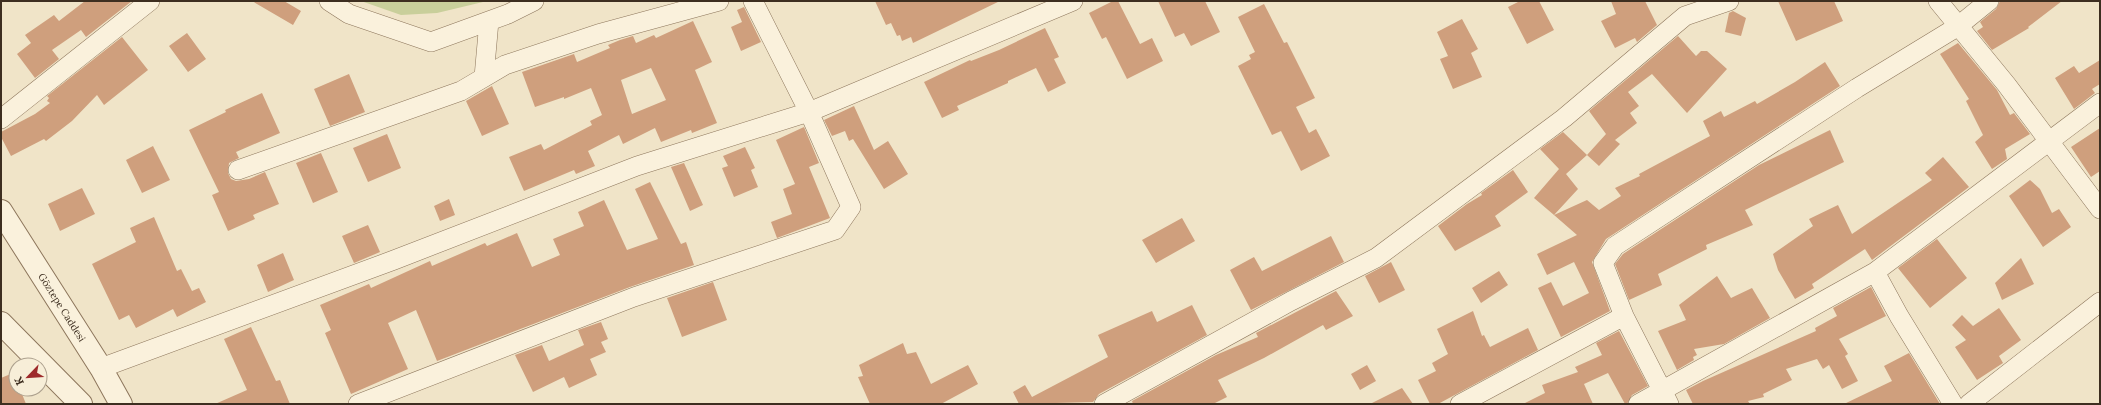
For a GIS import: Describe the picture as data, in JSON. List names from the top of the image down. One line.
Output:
{"streets":{"street":["Göztepe Caddesi"]},"north":"bottom left"}
